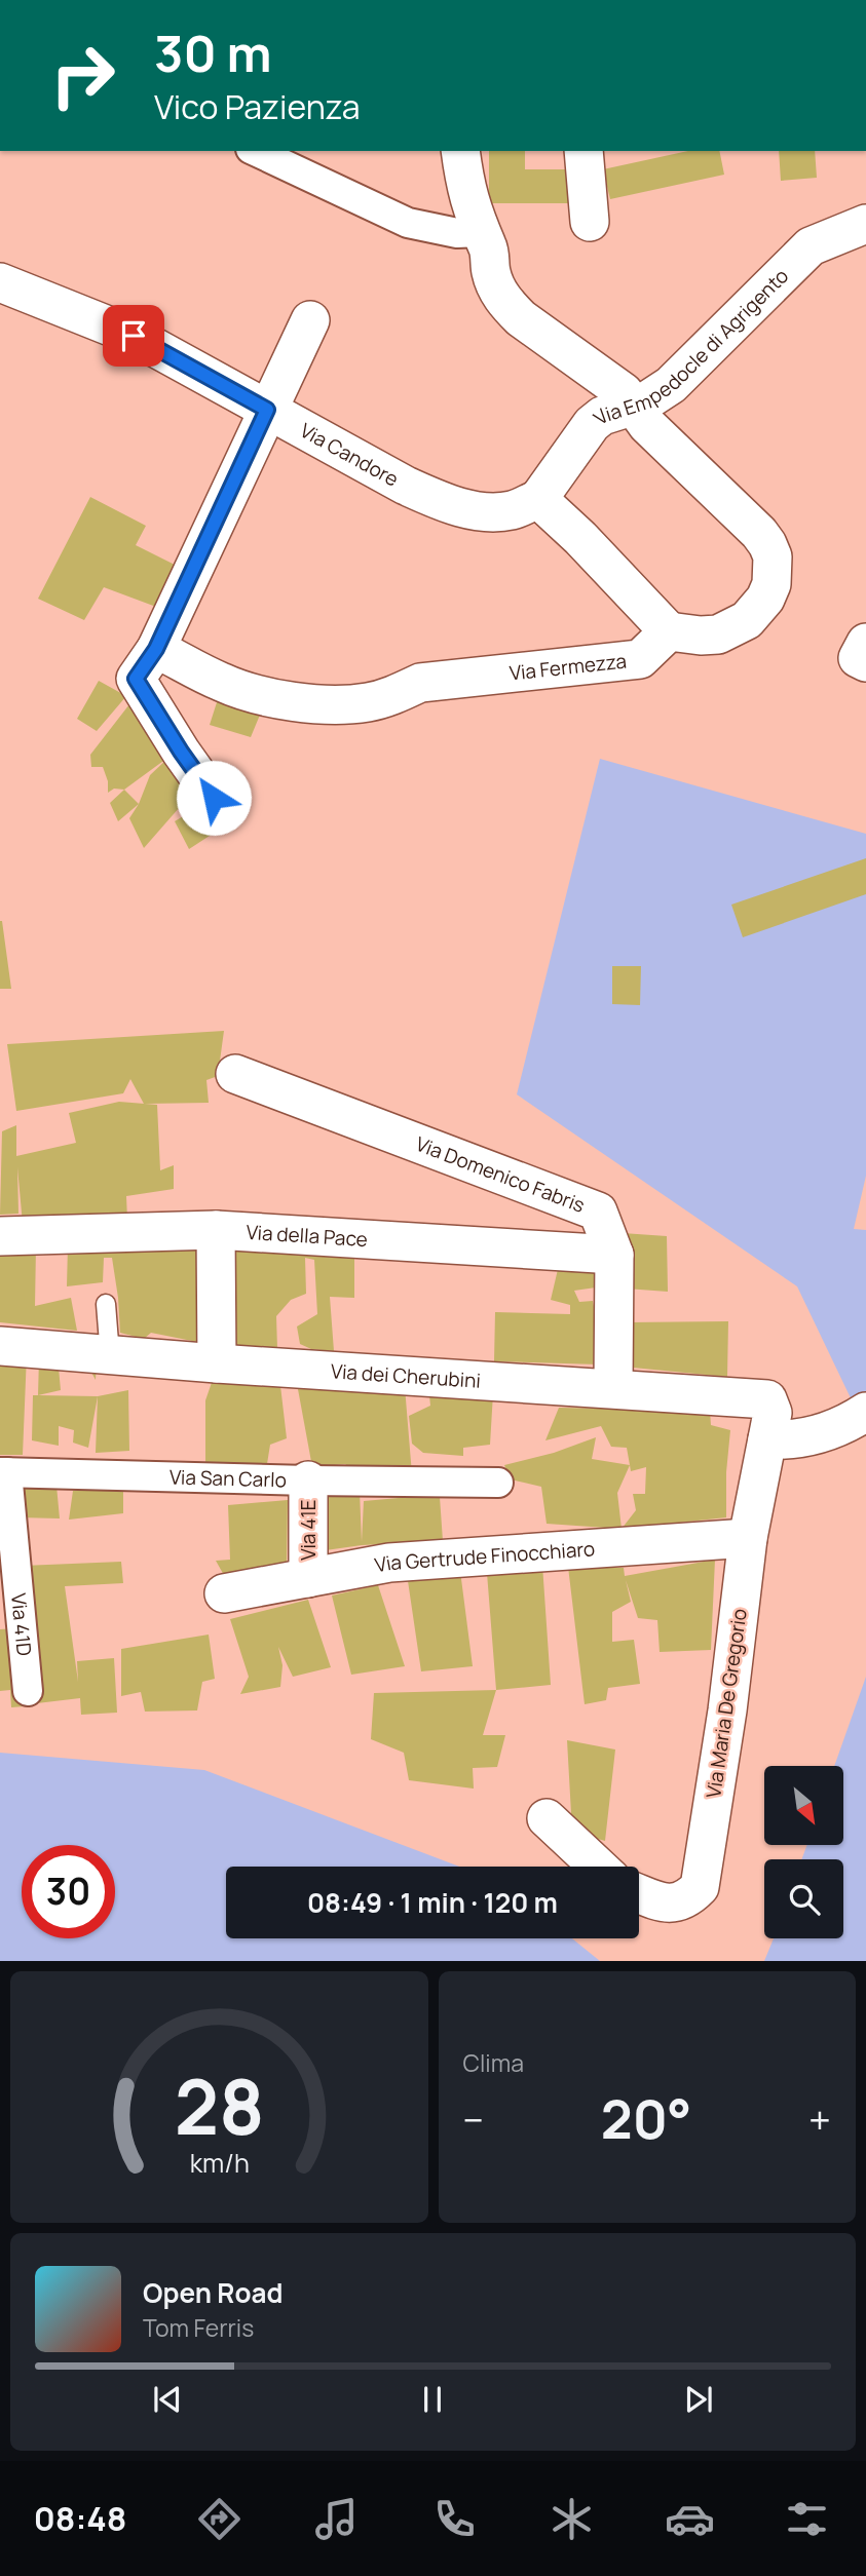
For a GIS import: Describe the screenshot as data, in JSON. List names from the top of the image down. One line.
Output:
{"streets":{"street":["Via Empedocle di Agrigento","Via Candore","Via Fermezza","Via Domenico Fabris","Via della Pace","Via dei Cherubini","Via San Carlo","Via 41E","Via Gertrude Finocchiaro","Via 41D","Via Maria De Gregorio"]},"crossings":[["Via Empedocle di Agrigento","Via Candore"],["Via Domenico Fabris","Via della Pace"],["Via Domenico Fabris","Via dei Cherubini"],["Via dei Cherubini","Via Maria De Gregorio"],["Via San Carlo","Via 41E"],["Via San Carlo","Via 41D"],["Via 41E","Via Gertrude Finocchiaro"],["Via Gertrude Finocchiaro","Via Maria De Gregorio"]],"north":"bottom right","page":{"turn":["30 m","Vico Pazienza"],"limit":"30","trip":"08:49 · 1 min · 120 m","tile":"Clima","heat":["−","20°","+"],"song":["Open Road","Tom Ferris"],"tabs":"08:48","gauge":["28","km/h"]}}
